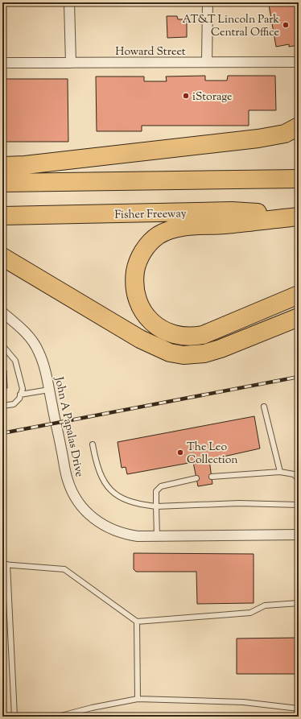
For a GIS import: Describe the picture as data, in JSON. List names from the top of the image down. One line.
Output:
{"streets":{"highway":["Fisher Freeway"],"street":["Howard Street","John A Papalas Drive"]},"places":["AT&T Lincoln Park Central Office","iStorage","The Leo Collection"]}
